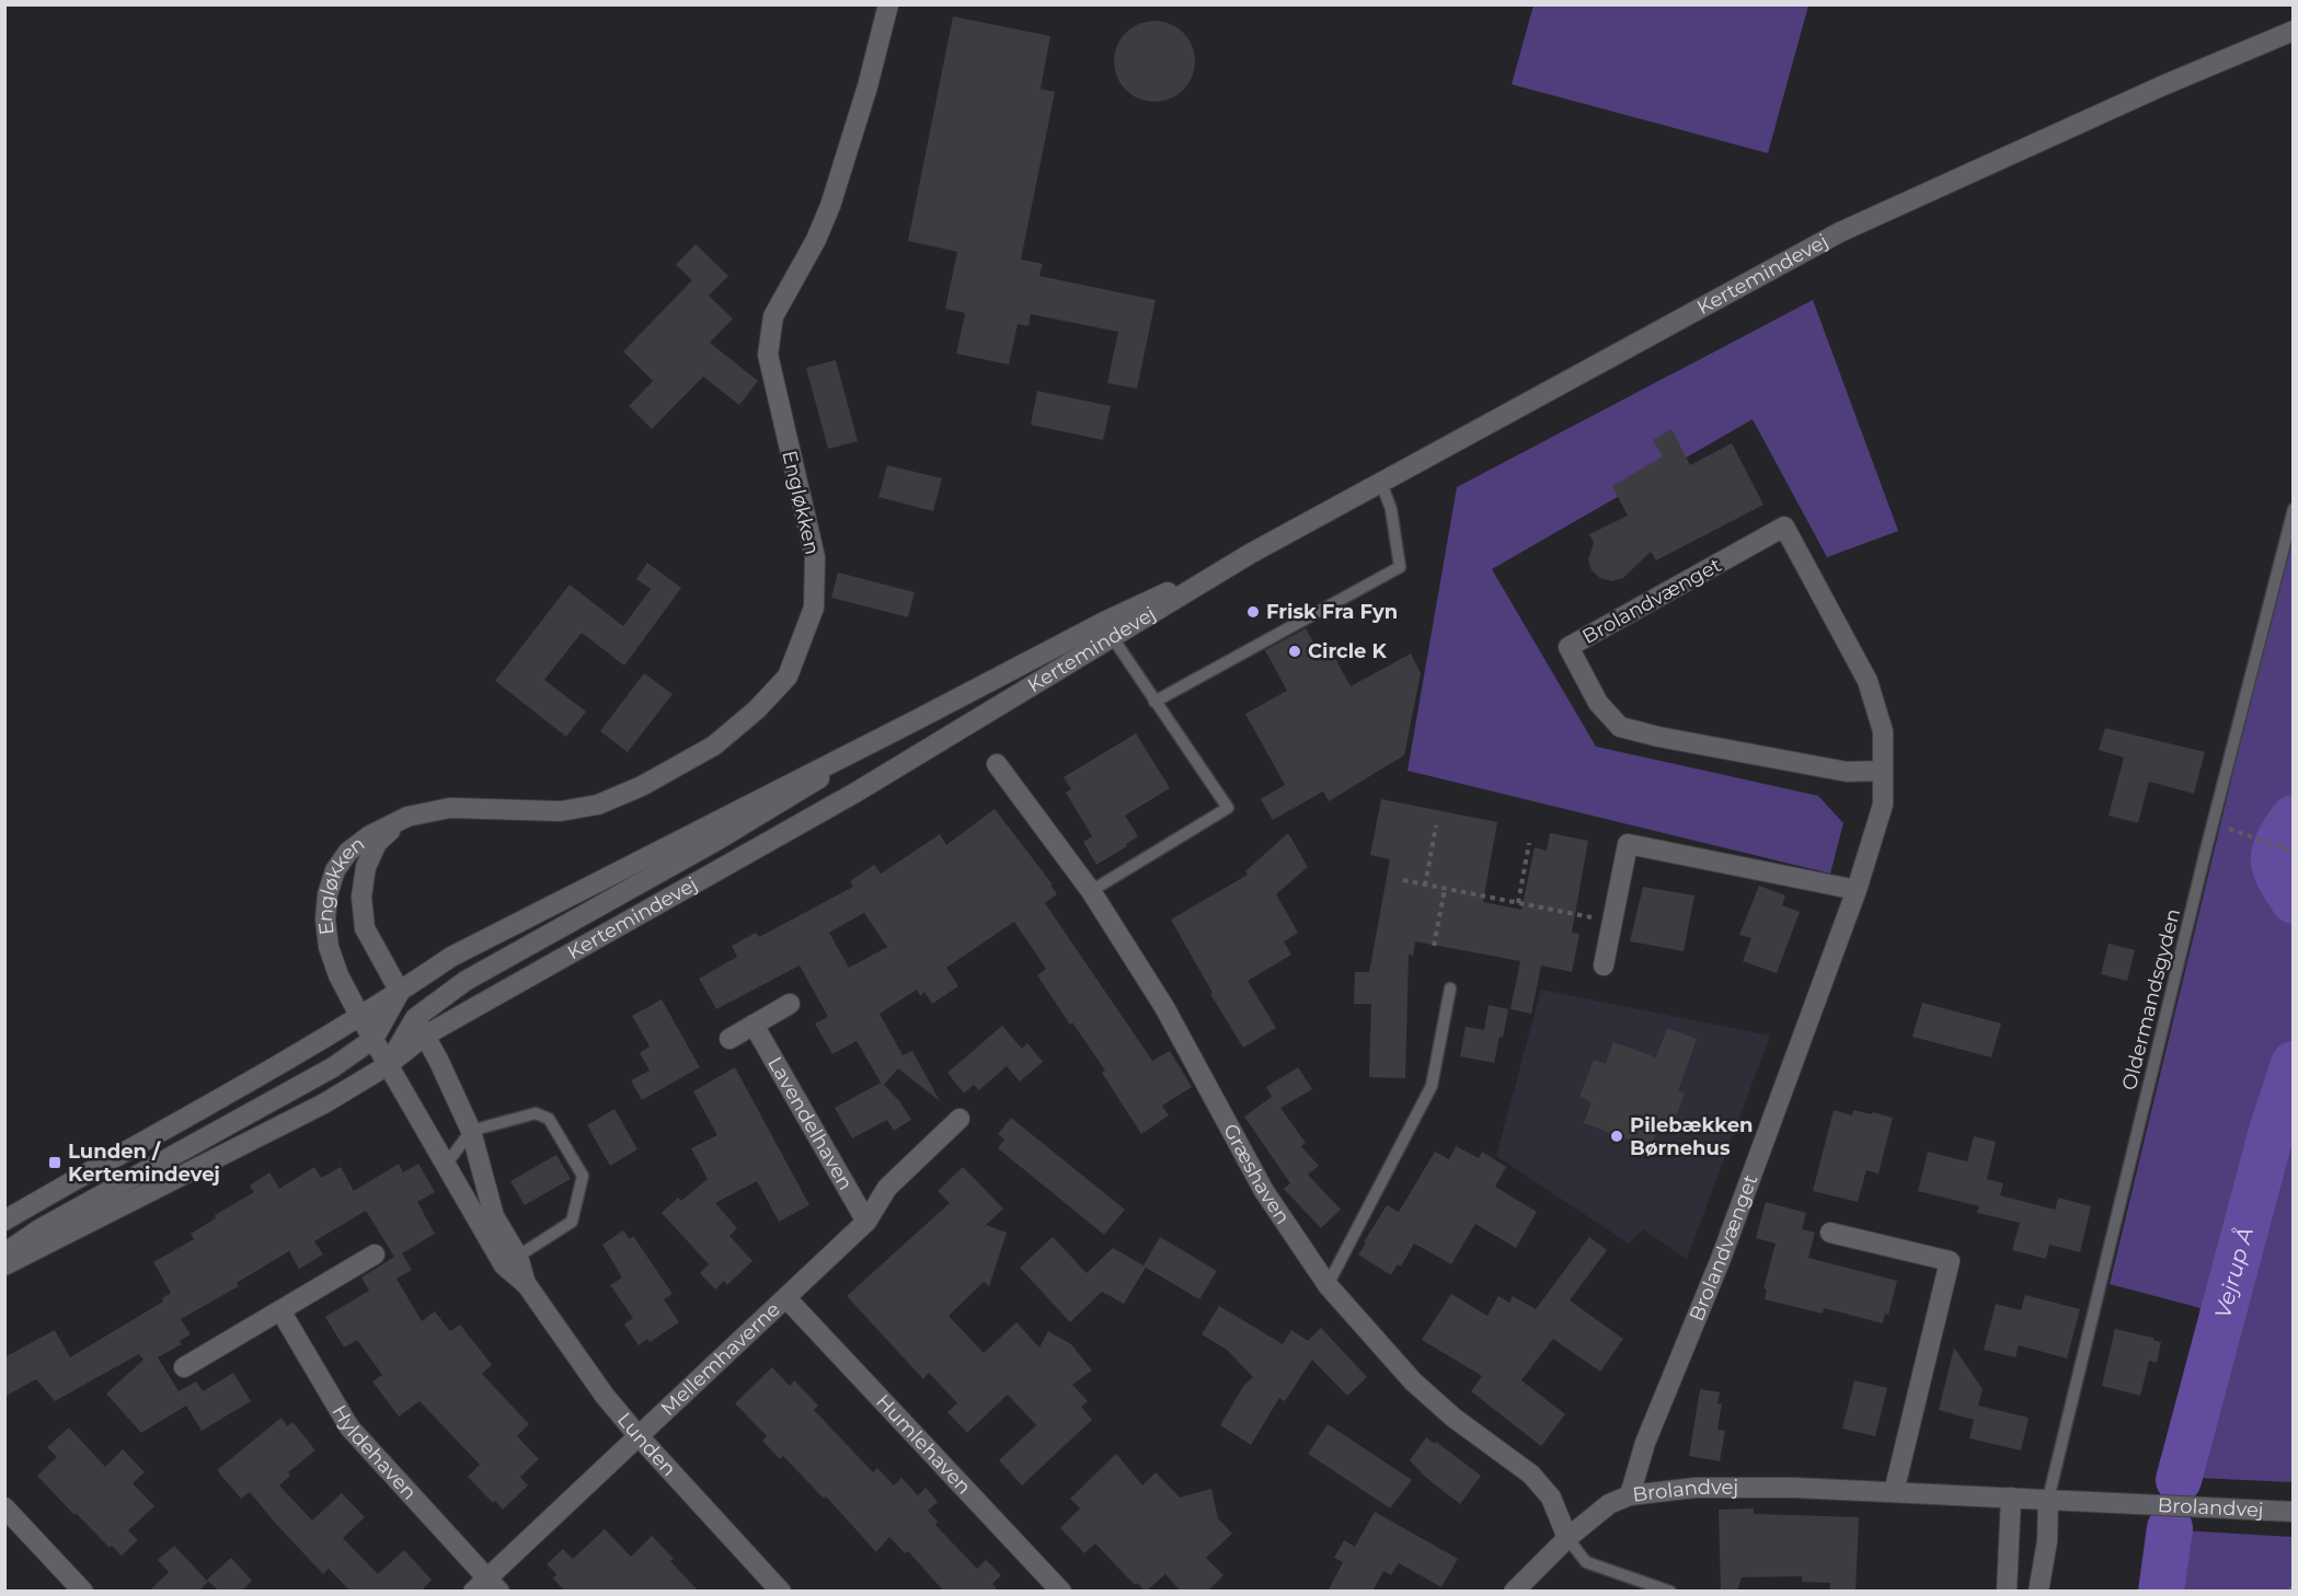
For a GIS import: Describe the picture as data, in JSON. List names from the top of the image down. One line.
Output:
{"streets":{"street":["Kertemindevej","Engløkken","Brolandvænget","Lavendelhaven","Græshaven","Mellemhaverne","Lunden","Humlehaven","Hyldehaven","Brolandvej"],"lane":["Oldermandsgyden"]},"crossings":[["Kertemindevej","Engløkken"],["Kertemindevej","Lunden"],["Engløkken","Lunden"],["Brolandvænget","Brolandvej"],["Oldermandsgyden","Brolandvej"],["Lavendelhaven","Mellemhaverne"],["Græshaven","Brolandvej"],["Mellemhaverne","Lunden"],["Mellemhaverne","Humlehaven"],["Mellemhaverne","Hyldehaven"]],"water":["Vejrup Å"],"places":{"other":["Frisk Fra Fyn","Circle K","Pilebækken Børnehus"],"transit":["Lunden / Kertemindevej"]}}
